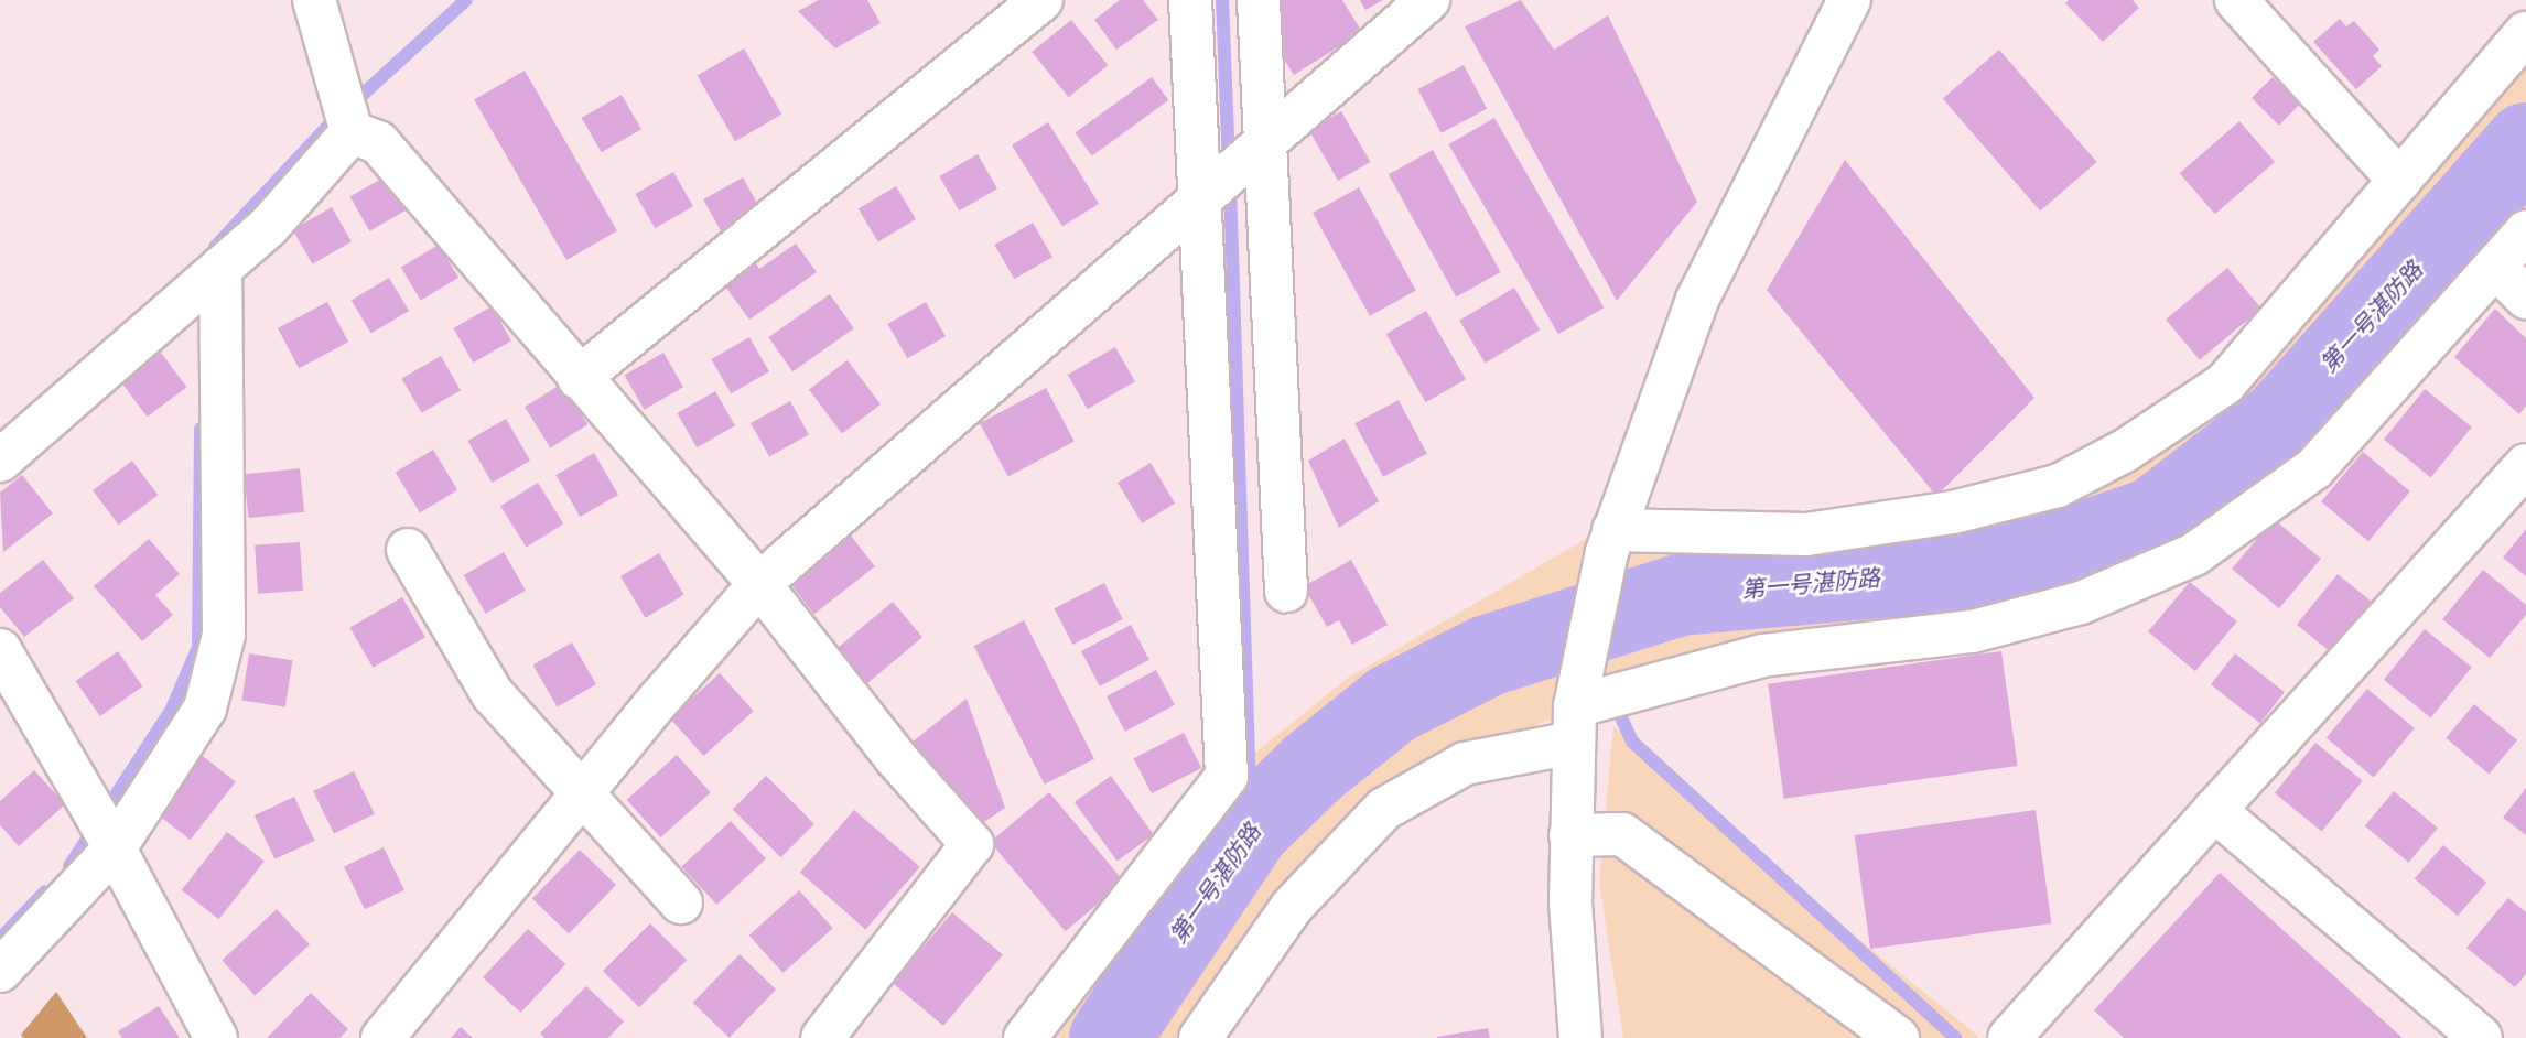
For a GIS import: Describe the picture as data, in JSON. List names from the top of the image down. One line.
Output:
{"water":["第一号湛防路"]}
